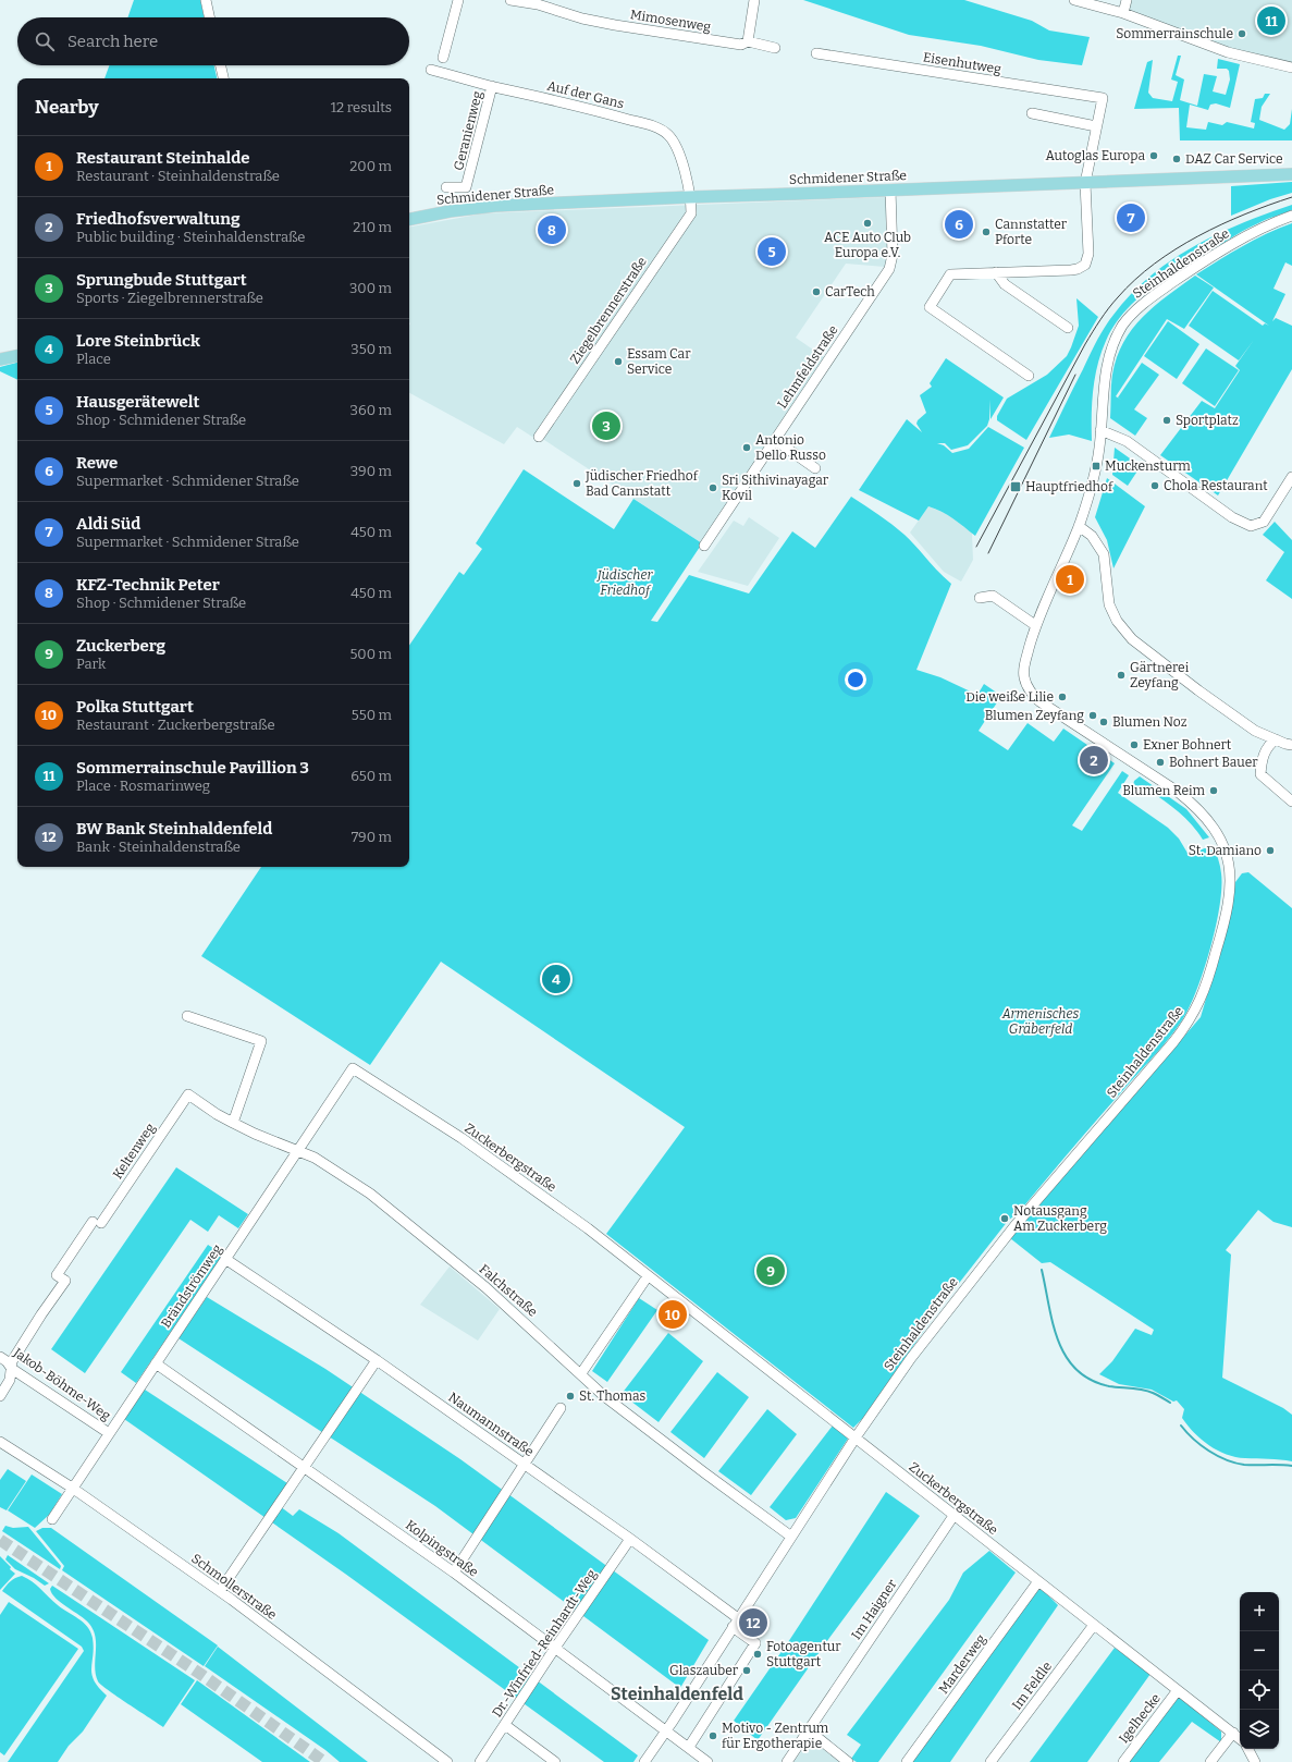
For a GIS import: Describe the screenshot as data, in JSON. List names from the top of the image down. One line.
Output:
{"streets":{"main road":["Schmidener Straße"],"street":["Mimosenweg","Eisenhutweg","Auf der Gans","Geranienweg","Steinhaldenstraße","Ziegelbrennerstraße","Lehmfeldstraße","Keltenweg","Zuckerbergstraße","Brändströmweg","Falchstraße","Jakob-Böhme-Weg","Naumannstraße","Kolpingstraße","Schmollerstraße","Im Haigner","Dr.-Winfried-Reinhardt-Weg","Marderweg","Im Feldle","Igelhecke"]},"crossings":[["Auf der Gans","Geranienweg"],["Auf der Gans","Schmidener Straße"],["Schmidener Straße","Ziegelbrennerstraße"],["Schmidener Straße","Lehmfeldstraße"],["Steinhaldenstraße","Zuckerbergstraße"],["Steinhaldenstraße","Falchstraße"],["Steinhaldenstraße","Naumannstraße"],["Steinhaldenstraße","Kolpingstraße"],["Keltenweg","Falchstraße"],["Keltenweg","Jakob-Böhme-Weg"],["Zuckerbergstraße","Brändströmweg"],["Zuckerbergstraße","Im Haigner"],["Zuckerbergstraße","Marderweg"],["Zuckerbergstraße","Im Feldle"],["Zuckerbergstraße","Igelhecke"],["Brändströmweg","Falchstraße"],["Brändströmweg","Jakob-Böhme-Weg"],["Brändströmweg","Naumannstraße"],["Brändströmweg","Kolpingstraße"],["Brändströmweg","Schmollerstraße"],["Naumannstraße","Dr.-Winfried-Reinhardt-Weg"],["Kolpingstraße","Dr.-Winfried-Reinhardt-Weg"]],"districts":["Steinhaldenfeld"],"parks":["Jüdischer Friedhof","Armenisches Gräberfeld"],"places":{"other":["Sommerrainschule","Autoglas Europa","DAZ Car Service","ACE Auto Club Europa e.V.","Cannstatter Pforte","CarTech","Essam Car Service","Sportplatz","Antonio Dello Russo","Jüdischer Friedhof Bad Cannstatt","Chola Restaurant","Sri Sithivinayagar Kovil","Gärtnerei Zeyfang","Die weiße Lilie","Blumen Zeyfang","Blumen Noz","Exner Bohnert","Bohnert Bauer","Blumen Reim","St. Damiano","Notausgang Am Zuckerberg","St. Thomas","Fotoagentur Stuttgart","Glaszauber","Motivo - Zentrum für Ergotherapie"],"transit":["Muckensturm","Hauptfriedhof"]},"page":{"pins":["11","7","6","8","5","3","1","2","4","9","10","12"],"search":"Search here","heading":["Nearby","12 results"],"list":[{"mark":"1","name":"Restaurant Steinhalde","note":"Restaurant · Steinhaldenstraße","value":"200 m"},{"mark":"2","name":"Friedhofsverwaltung","note":"Public building · Steinhaldenstraße","value":"210 m"},{"mark":"3","name":"Sprungbude Stuttgart","note":"Sports · Ziegelbrennerstraße","value":"300 m"},{"mark":"4","name":"Lore Steinbrück","note":"Place","value":"350 m"},{"mark":"5","name":"Hausgerätewelt","note":"Shop · Schmidener Straße","value":"360 m"},{"mark":"6","name":"Rewe","note":"Supermarket · Schmidener Straße","value":"390 m"},{"mark":"7","name":"Aldi Süd","note":"Supermarket · Schmidener Straße","value":"450 m"},{"mark":"8","name":"KFZ-Technik Peter","note":"Shop · Schmidener Straße","value":"450 m"},{"mark":"9","name":"Zuckerberg","note":"Park","value":"500 m"},{"mark":"10","name":"Polka Stuttgart","note":"Restaurant · Zuckerbergstraße","value":"550 m"},{"mark":"11","name":"Sommerrainschule Pavillion 3","note":"Place · Rosmarinweg","value":"650 m"},{"mark":"12","name":"BW Bank Steinhaldenfeld","note":"Bank · Steinhaldenstraße","value":"790 m"}],"map_buttons":["+","−"]}}
